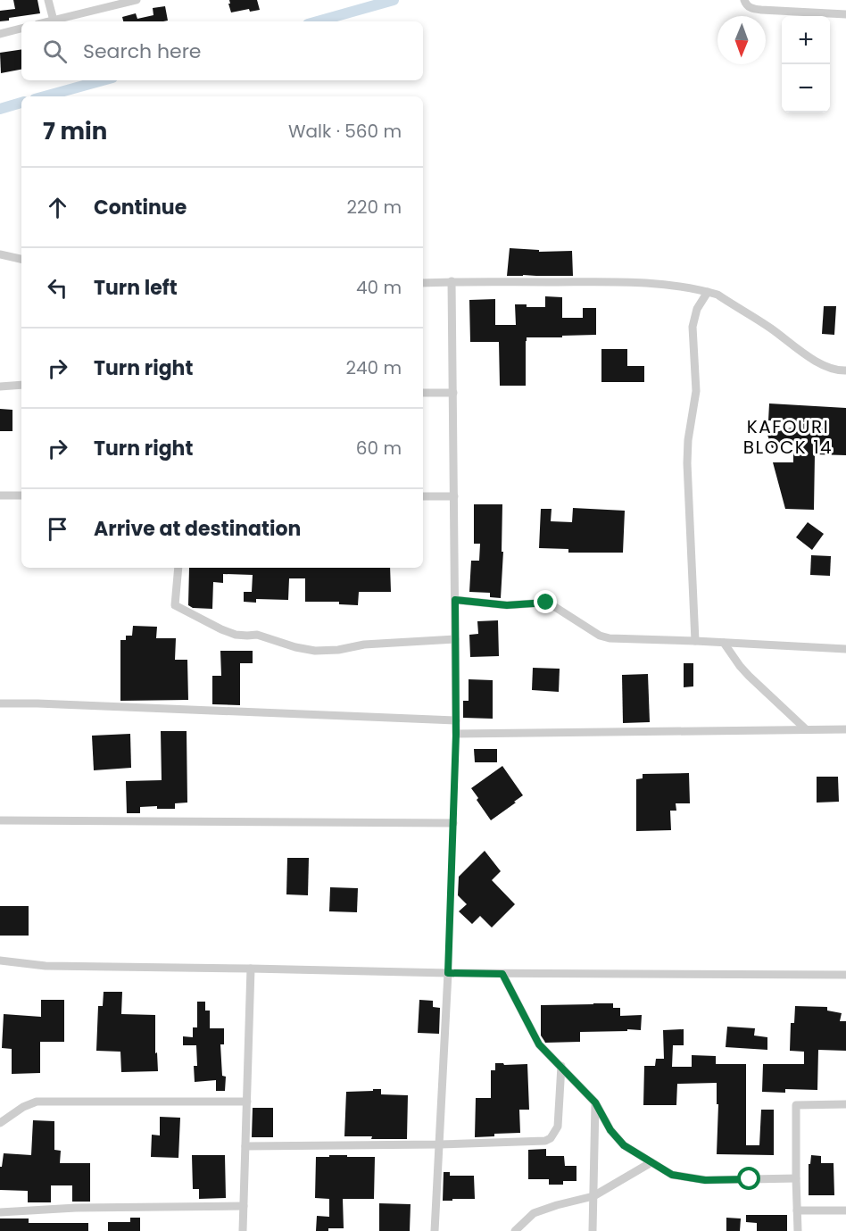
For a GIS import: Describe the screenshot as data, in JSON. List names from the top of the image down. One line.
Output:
{"districts":["KAFOURI BLOCK 14"],"north":"bottom","page":{"map_buttons":["+","−"],"search":"Search here","heading":["7 min","Walk · 560 m"],"list":[["Continue","220 m"],["Turn left","40 m"],["Turn right","240 m"],["Turn right","60 m"],"Arrive at destination"]}}
